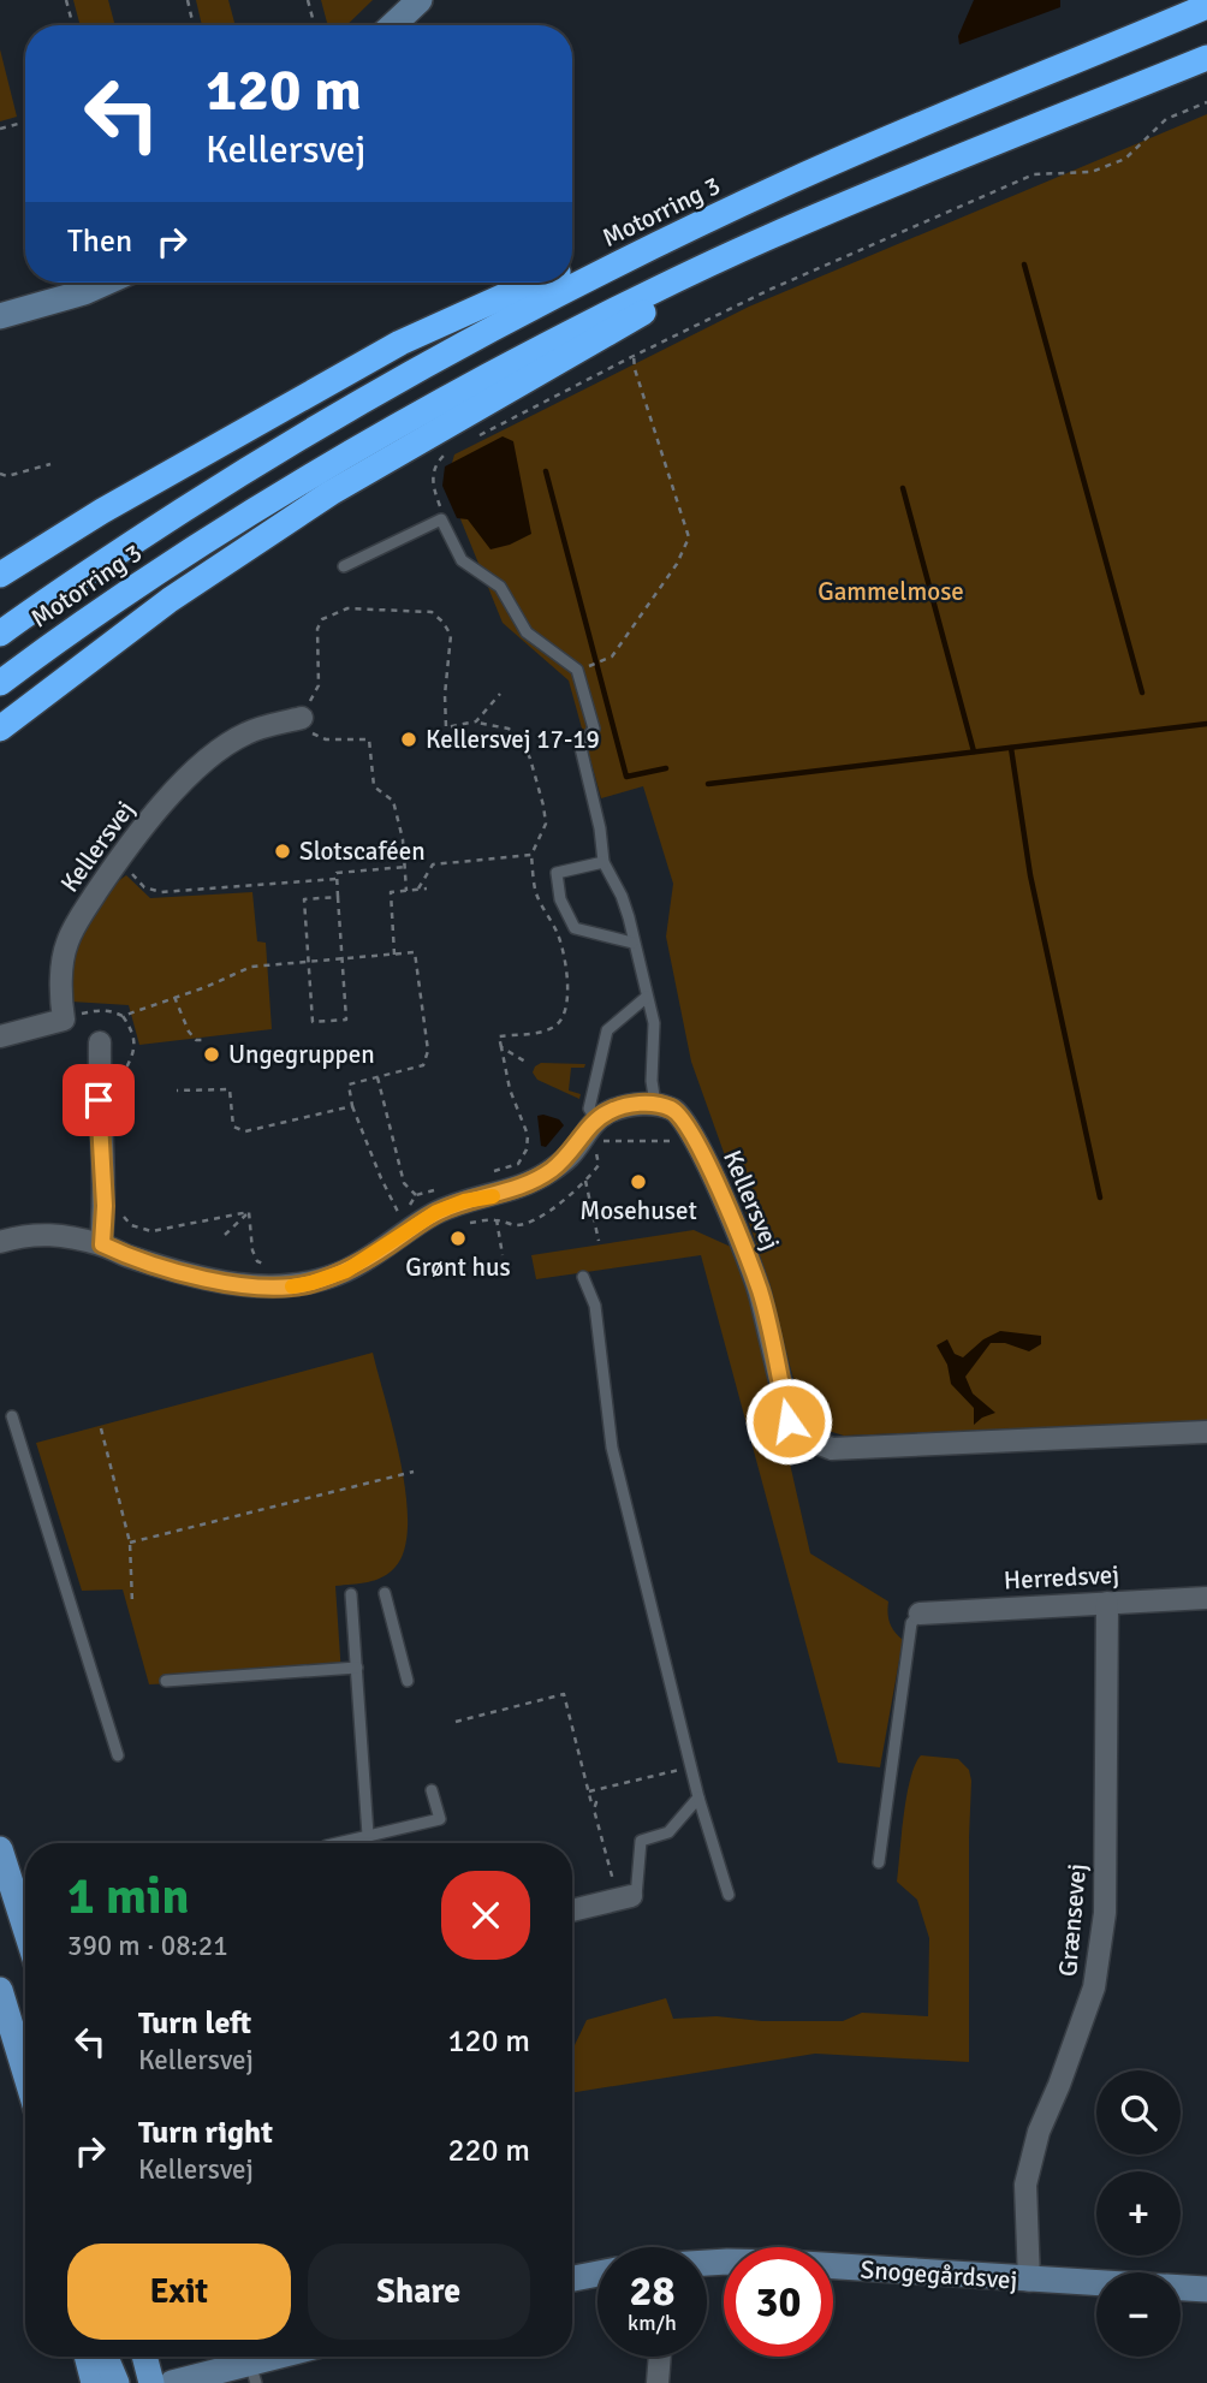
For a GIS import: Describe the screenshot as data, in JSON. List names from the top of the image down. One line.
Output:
{"streets":{"highway":["Motorring 3"],"street":["Kellersvej","Herredsvej","Grænsevej","Snogegårdsvej"]},"crossings":[["Herredsvej","Grænsevej"],["Grænsevej","Snogegårdsvej"]],"parks":["Gammelmose"],"places":["Kellersvej 17-19","Slotscaféen","Ungegruppen","Mosehuset","Grønt hus"],"page":{"turn":["120 m","Kellersvej"],"then":"Then","heading":["1 min","390 m · 08:21"],"list":[{"name":"Turn left","note":"Kellersvej","value":"120 m"},{"name":"Turn right","note":"Kellersvej","value":"220 m"}],"map_buttons":["+","−"],"buttons":["Exit","Share"],"speed":"28 km/h","limit":"30"}}
